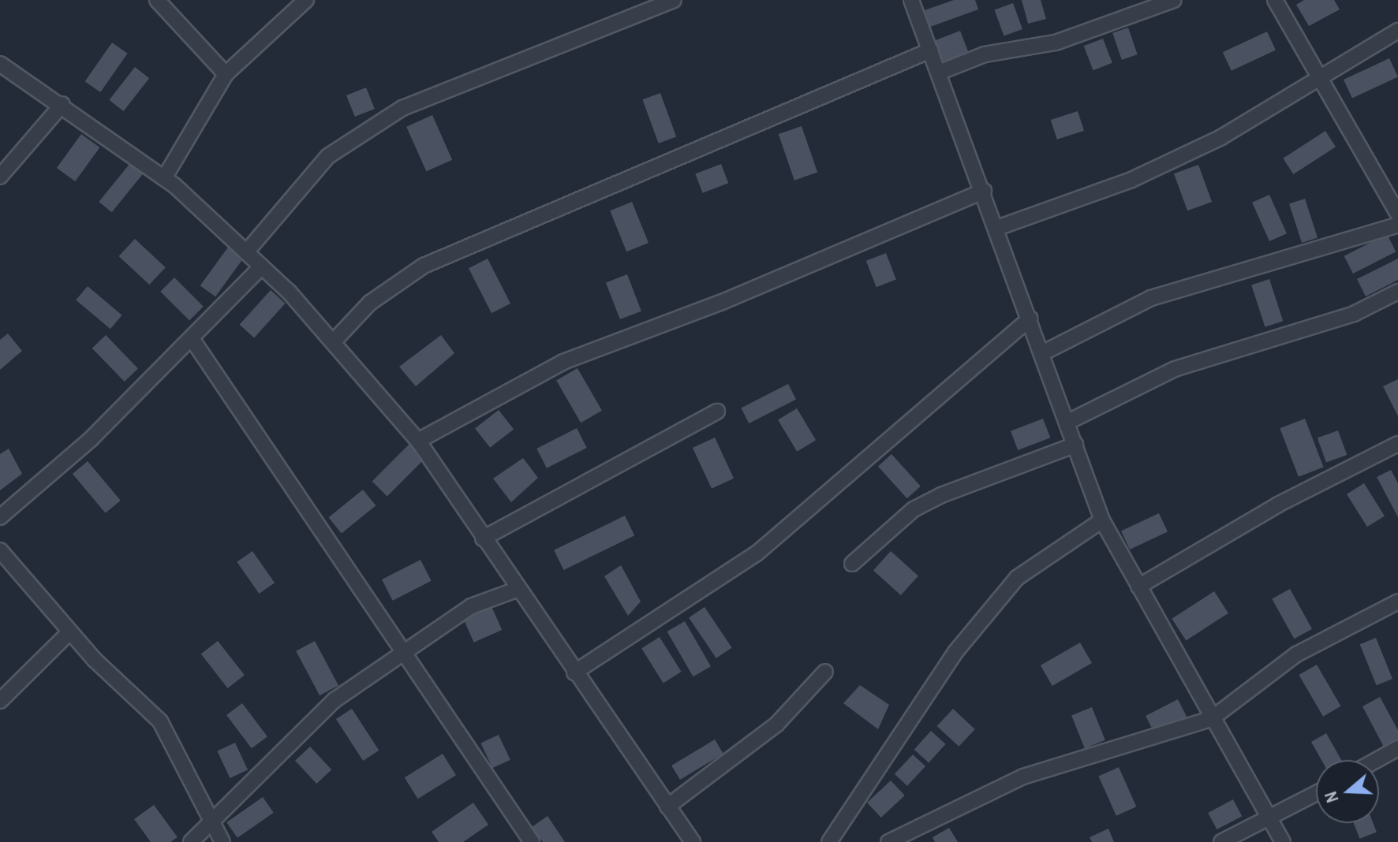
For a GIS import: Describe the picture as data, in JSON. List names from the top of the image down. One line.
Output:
{"north":"left"}
